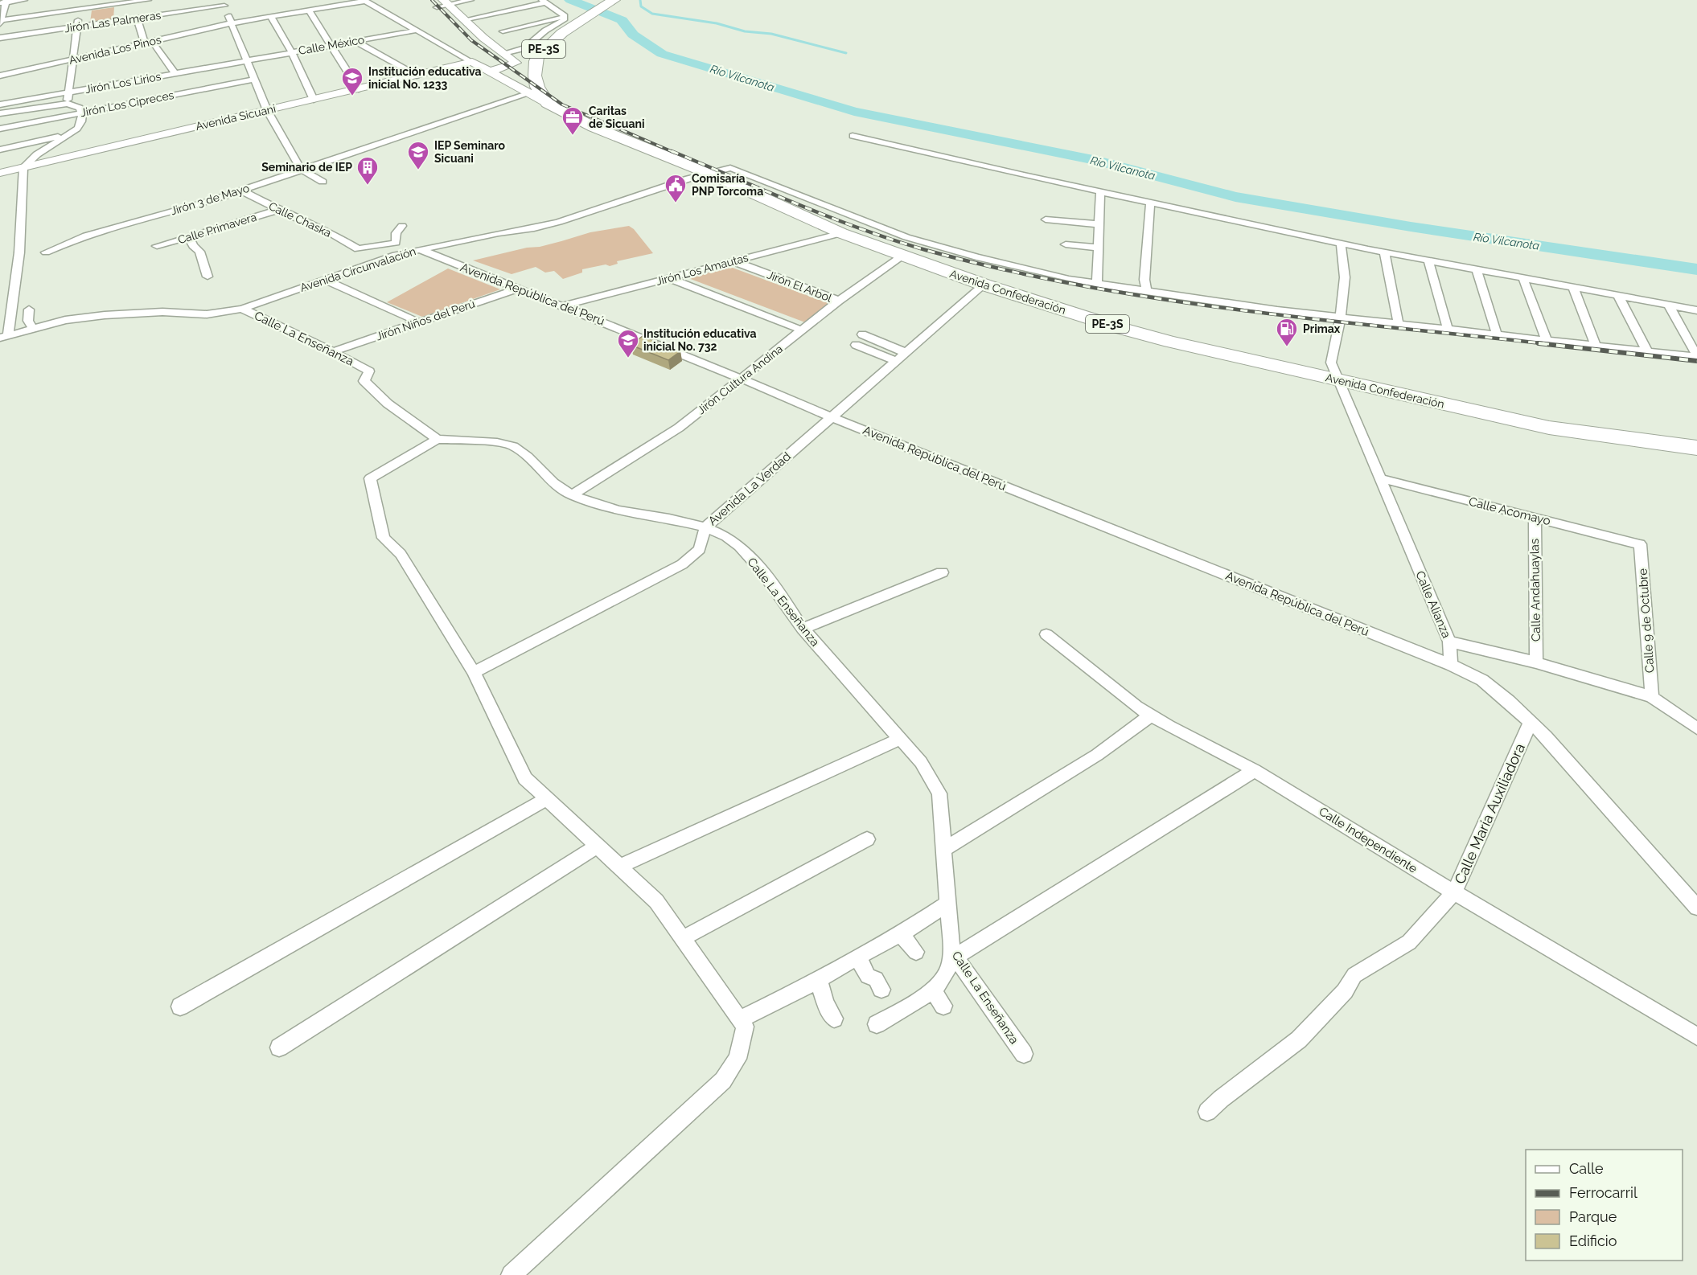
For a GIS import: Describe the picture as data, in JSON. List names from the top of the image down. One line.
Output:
{"streets":{"highway":["PE-3S","Avenida Confederación"],"street":["Jirón Las Palmeras","Calle México","Avenida Los Pinos","Jirón Los Lirios","Jirón Los Cipreces","Avenida Sicuani","Jirón 3 de Mayo","Calle Chaska","Calle Primavera","Avenida Circunvalación","Jirón Los Amautas","Jirón El Arbol","Avenida República del Perú","Jirón Niños del Perú","Calle La Enseñanza","Jirón Cultura Andina","Avenida La Verdad","Calle Acomayo","Calle Andahuaylas","Calle Alianza","Calle 9 de Octubre","Calle María Auxiliadora","Calle Independiente"]},"crossings":[["Calle México","Jirón Los Lirios"],["Calle México","Avenida Confederación"],["PE-3S","Jirón 3 de Mayo"],["PE-3S","Avenida Confederación"],["Avenida Los Pinos","Avenida Confederación"],["Avenida Sicuani","Avenida Confederación"],["Jirón 3 de Mayo","Calle Chaska"],["Jirón 3 de Mayo","Avenida Confederación"],["Calle Chaska","Calle Primavera"],["Avenida Circunvalación","Avenida Confederación"],["Avenida Circunvalación","Avenida República del Perú"],["Avenida Circunvalación","Calle La Enseñanza"],["Avenida Circunvalación","Calle Alianza"],["Jirón Los Amautas","Jirón El Arbol"],["Jirón Los Amautas","Avenida Confederación"],["Jirón Los Amautas","Avenida República del Perú"],["Jirón El Arbol","Jirón Cultura Andina"],["Avenida Confederación","Jirón Cultura Andina"],["Avenida Confederación","Avenida La Verdad"],["Avenida Confederación","Calle Alianza"],["Avenida República del Perú","Jirón Niños del Perú"],["Avenida República del Perú","Jirón Cultura Andina"],["Avenida República del Perú","Avenida La Verdad"],["Avenida República del Perú","Calle Alianza"],["Jirón Niños del Perú","Calle La Enseñanza"],["Calle La Enseñanza","Jirón Cultura Andina"],["Calle La Enseñanza","Avenida La Verdad"],["Calle Acomayo","Calle Andahuaylas"],["Calle Acomayo","Calle Alianza"],["Calle Acomayo","Calle 9 de Octubre"],["Calle María Auxiliadora","Calle Independiente"]],"water":["Río Vilcanota"],"places":{"school or university":["Institución educativa inicial No. 1233","IEP Seminaro Sicuani","Institución educativa inicial No. 732"],"office":["Caritas de Sicuani"],"building":["Seminario de IEP"],"public building":["Comisaría PNP Torcoma"],"fuel station":["Primax"]},"legend":["Calle","Ferrocarril","Parque","Edificio"]}
